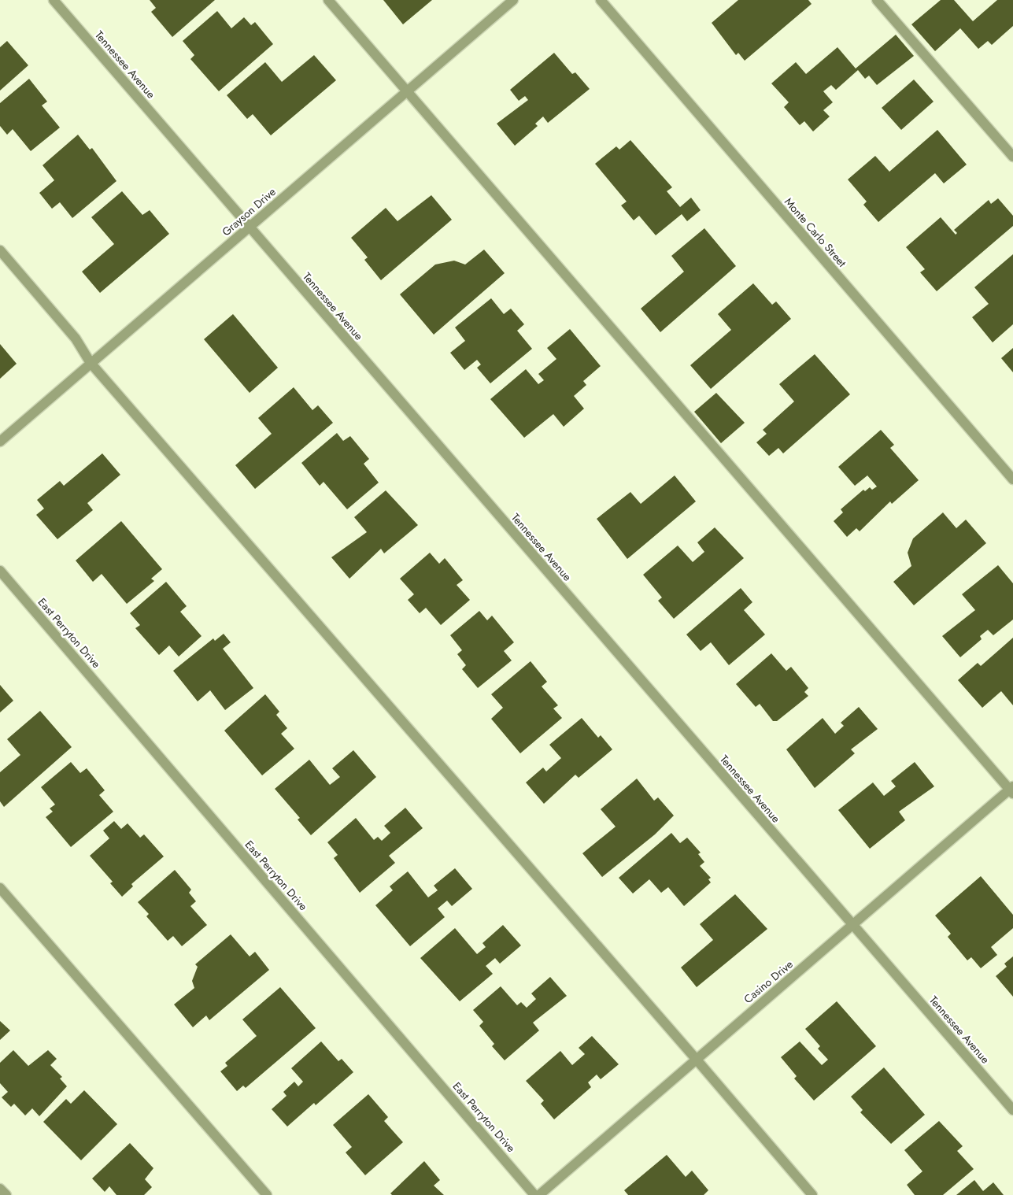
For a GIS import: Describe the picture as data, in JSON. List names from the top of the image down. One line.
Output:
{"streets":{"street":["Tennessee Avenue","Grayson Drive","Monte Carlo Street","East Perryton Drive","Casino Drive"]},"crossings":[["Tennessee Avenue","Grayson Drive"],["Tennessee Avenue","Casino Drive"]]}
